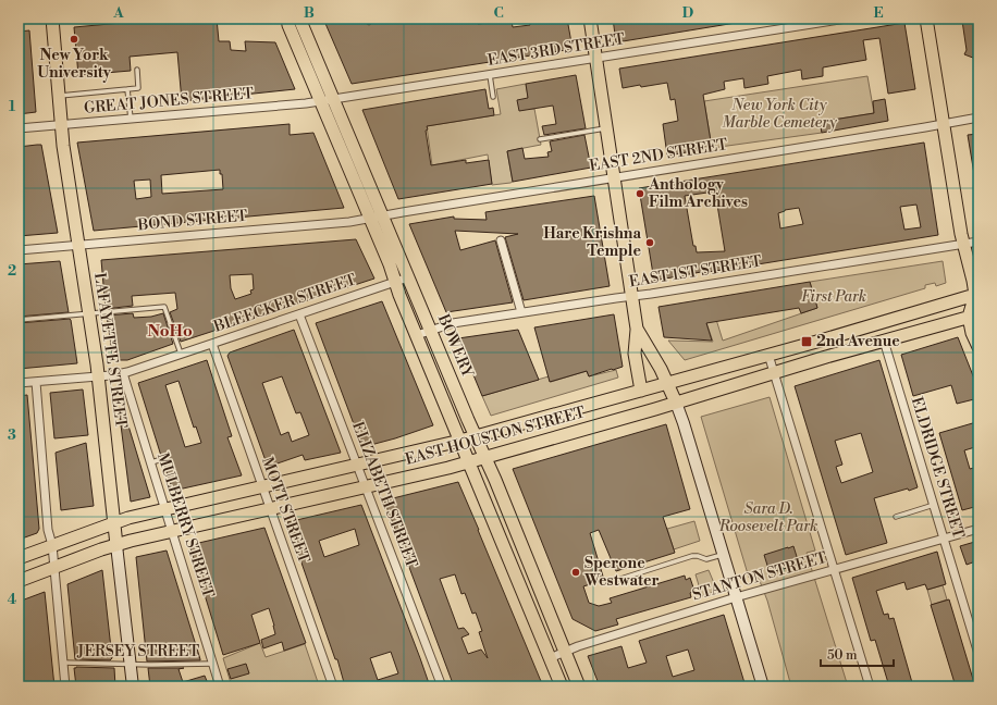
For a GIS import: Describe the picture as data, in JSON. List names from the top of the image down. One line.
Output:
{"streets":{"main road":["BOWERY","LAFAYETTE STREET","EAST HOUSTON STREET"],"street":["EAST 3RD STREET","GREAT JONES STREET","EAST 2ND STREET","BOND STREET","EAST 1ST STREET","BLEECKER STREET","ELDRIDGE STREET","ELIZABETH STREET","MOTT STREET","MULBERRY STREET","STANTON STREET"],"lane":["JERSEY STREET"]},"crossings":[["EAST 3RD STREET","GREAT JONES STREET"],["EAST 3RD STREET","BOWERY"],["GREAT JONES STREET","BOWERY"],["GREAT JONES STREET","LAFAYETTE STREET"],["EAST 2ND STREET","BOND STREET"],["EAST 2ND STREET","BOWERY"],["BOND STREET","BOWERY"],["BOND STREET","LAFAYETTE STREET"],["EAST 1ST STREET","BOWERY"],["BLEECKER STREET","BOWERY"],["BLEECKER STREET","LAFAYETTE STREET"],["BLEECKER STREET","ELIZABETH STREET"],["BLEECKER STREET","MOTT STREET"],["BLEECKER STREET","MULBERRY STREET"],["BOWERY","EAST HOUSTON STREET"],["BOWERY","STANTON STREET"],["LAFAYETTE STREET","EAST HOUSTON STREET"],["LAFAYETTE STREET","JERSEY STREET"],["EAST HOUSTON STREET","ELDRIDGE STREET"],["EAST HOUSTON STREET","ELIZABETH STREET"],["EAST HOUSTON STREET","MOTT STREET"],["EAST HOUSTON STREET","MULBERRY STREET"],["ELDRIDGE STREET","STANTON STREET"],["MULBERRY STREET","JERSEY STREET"]],"districts":["NoHo"],"parks":["New York City Marble Cemetery","First Park","Sara D. Roosevelt Park"],"places":{"other":["New York University","Anthology Film Archives","Hare Krishna Temple","Sperone Westwater"],"transit":["2nd Avenue"]},"scale_bar":"50 m","grid":{"columns":["A","B","C","D","E"],"rows":["1","2","3","4"]}}
